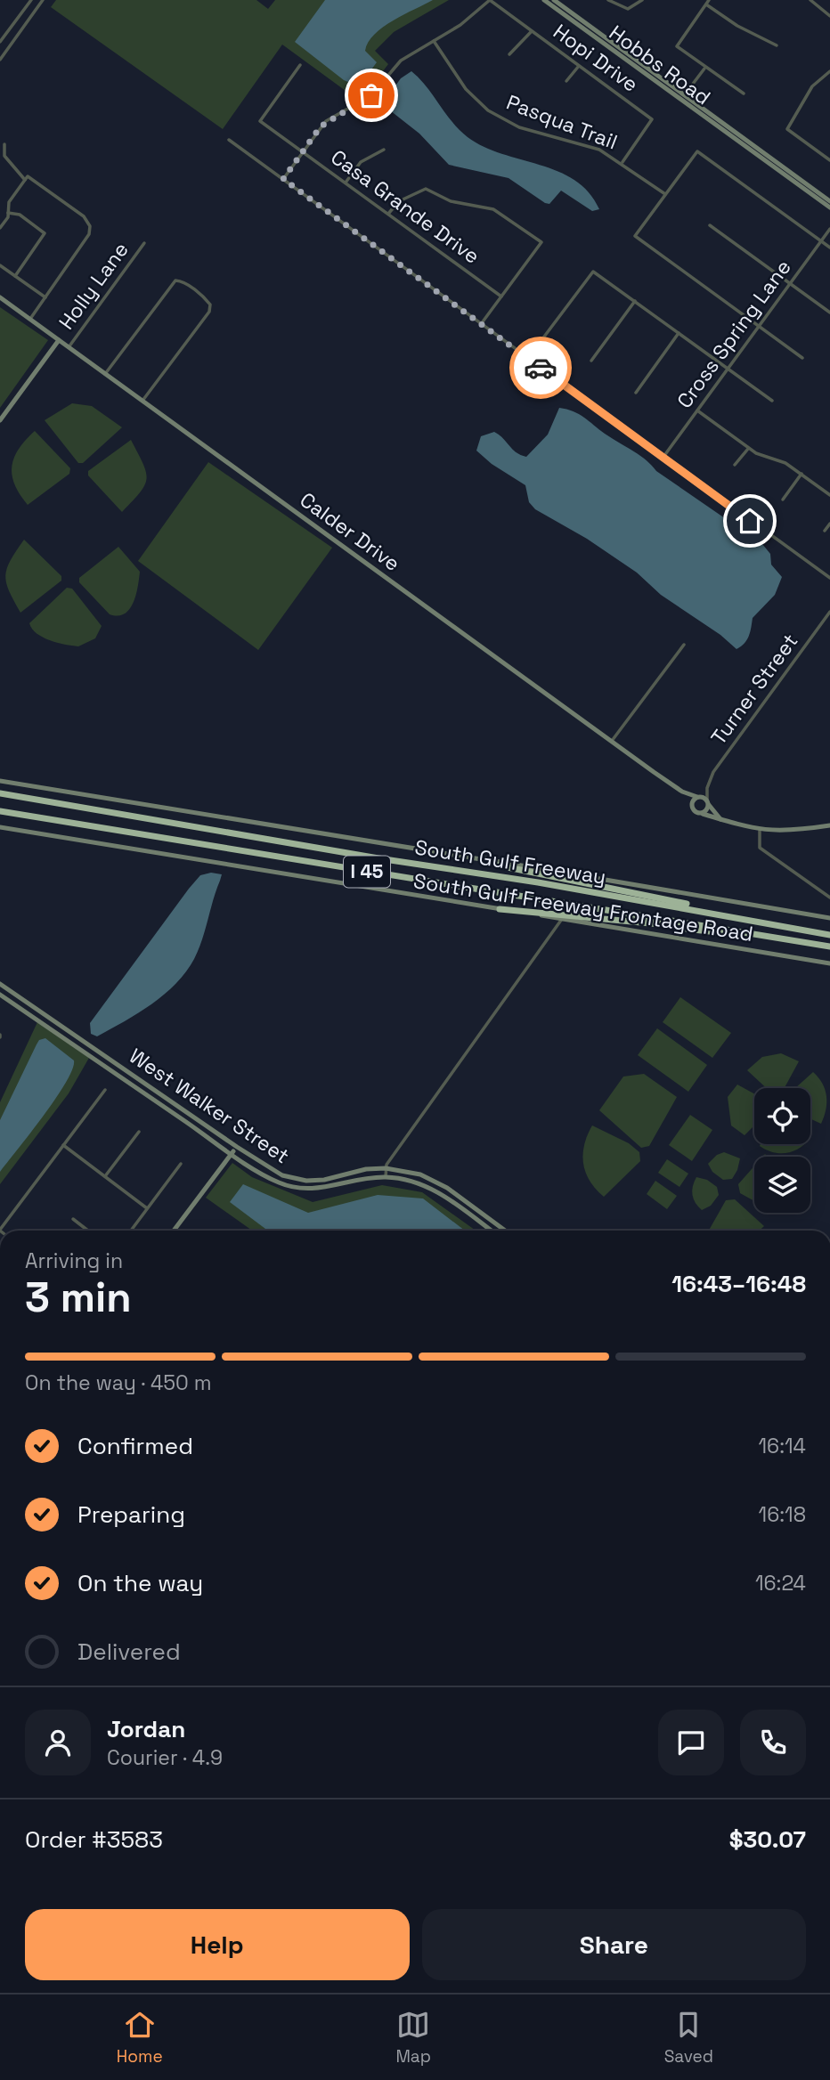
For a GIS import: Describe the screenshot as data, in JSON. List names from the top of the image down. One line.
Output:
{"streets":{"highway":["South Gulf Freeway","I 45"],"street":["Hopi Drive","Hobbs Road","Pasqua Trail","Casa Grande Drive","Holly Lane","Cross Spring Lane","Calder Drive","Turner Street","South Gulf Freeway Frontage Road","West Walker Street"]},"crossings":[["Hopi Drive","Pasqua Trail"],["Holly Lane","Calder Drive"],["Calder Drive","Turner Street"]],"page":{"heading":["3 min","Arriving in","16:43–16:48"],"panel":["Jordan","Courier · 4.9","Order #3583","$30.07"],"bar":"On the way · 450 m","list":[["Confirmed","16:14"],["Preparing","16:18"],["On the way","16:24"],"Delivered"],"buttons":["Help","Share"],"tabs":["Home","Map","Saved"]}}
